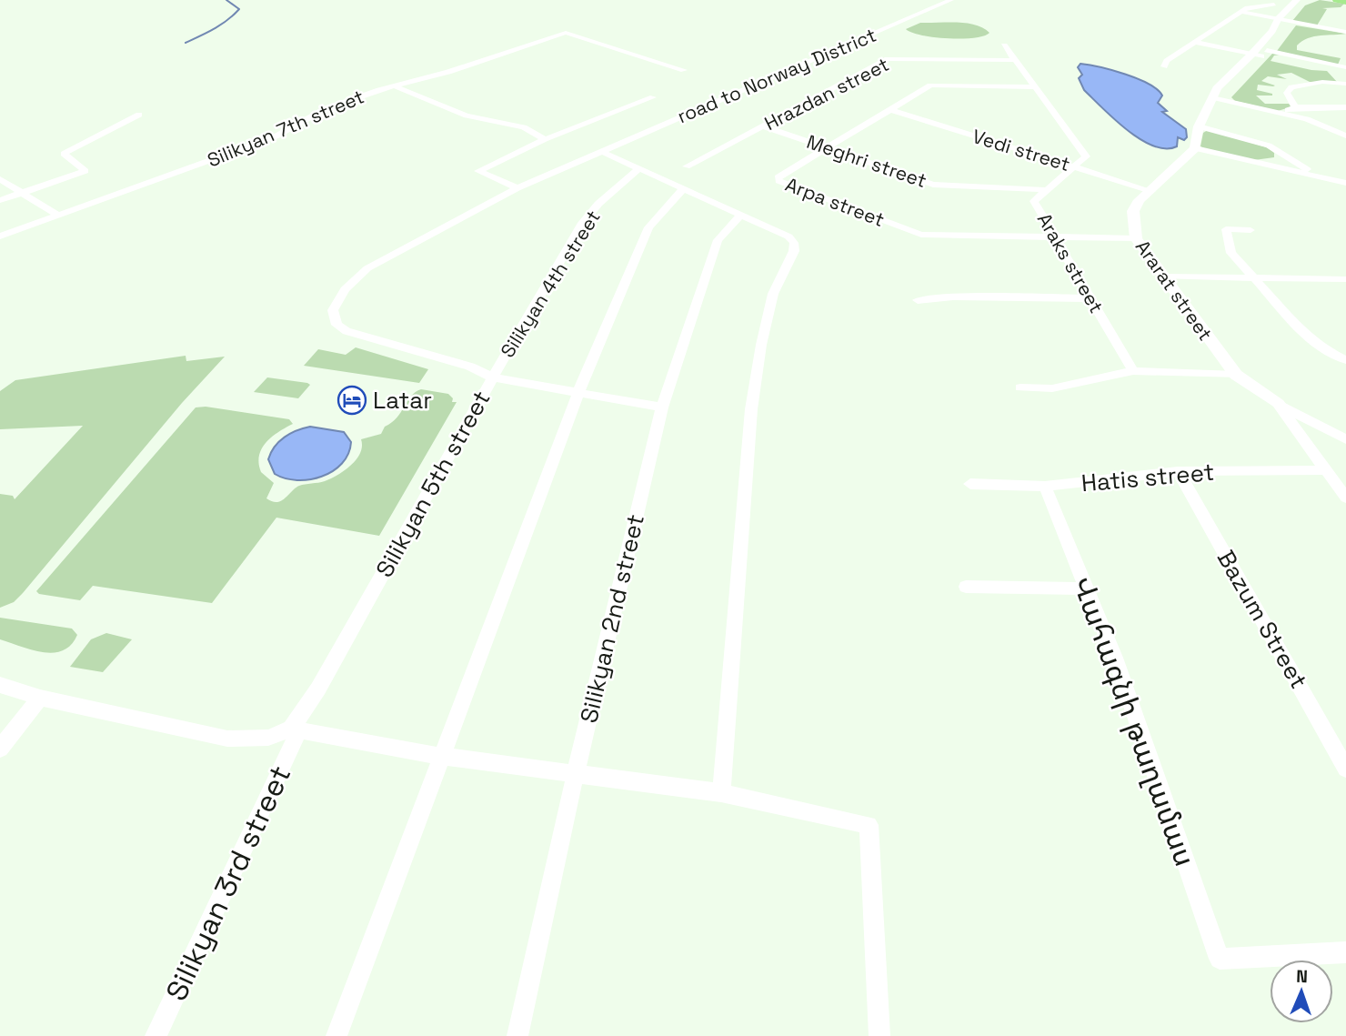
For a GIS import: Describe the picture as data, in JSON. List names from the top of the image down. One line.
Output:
{"streets":{"street":["road to Norway District","Hrazdan street","Silikyan 7th street","Vedi street","Meghri street","Arpa street","Araks street","Silikyan 4th street","Ararat street","Hatis street","Silikyan 5th street","Silikyan 2nd street","Bazum Street","Վահագնի թաղամաս","Silikyan 3rd street"]},"crossings":[["road to Norway District","Silikyan 5th street"],["Hrazdan street","Meghri street"],["Vedi street","Arpa street"],["Vedi street","Araks street"],["Vedi street","Ararat street"],["Meghri street","Arpa street"],["Meghri street","Araks street"],["Arpa street","Araks street"],["Arpa street","Ararat street"],["Silikyan 4th street","Silikyan 5th street"],["Hatis street","Bazum Street"],["Hatis street","Վահագնի թաղամաս"],["Silikyan 5th street","Silikyan 3rd street"]],"places":{"hotel":["Latar"]},"north":"top"}
